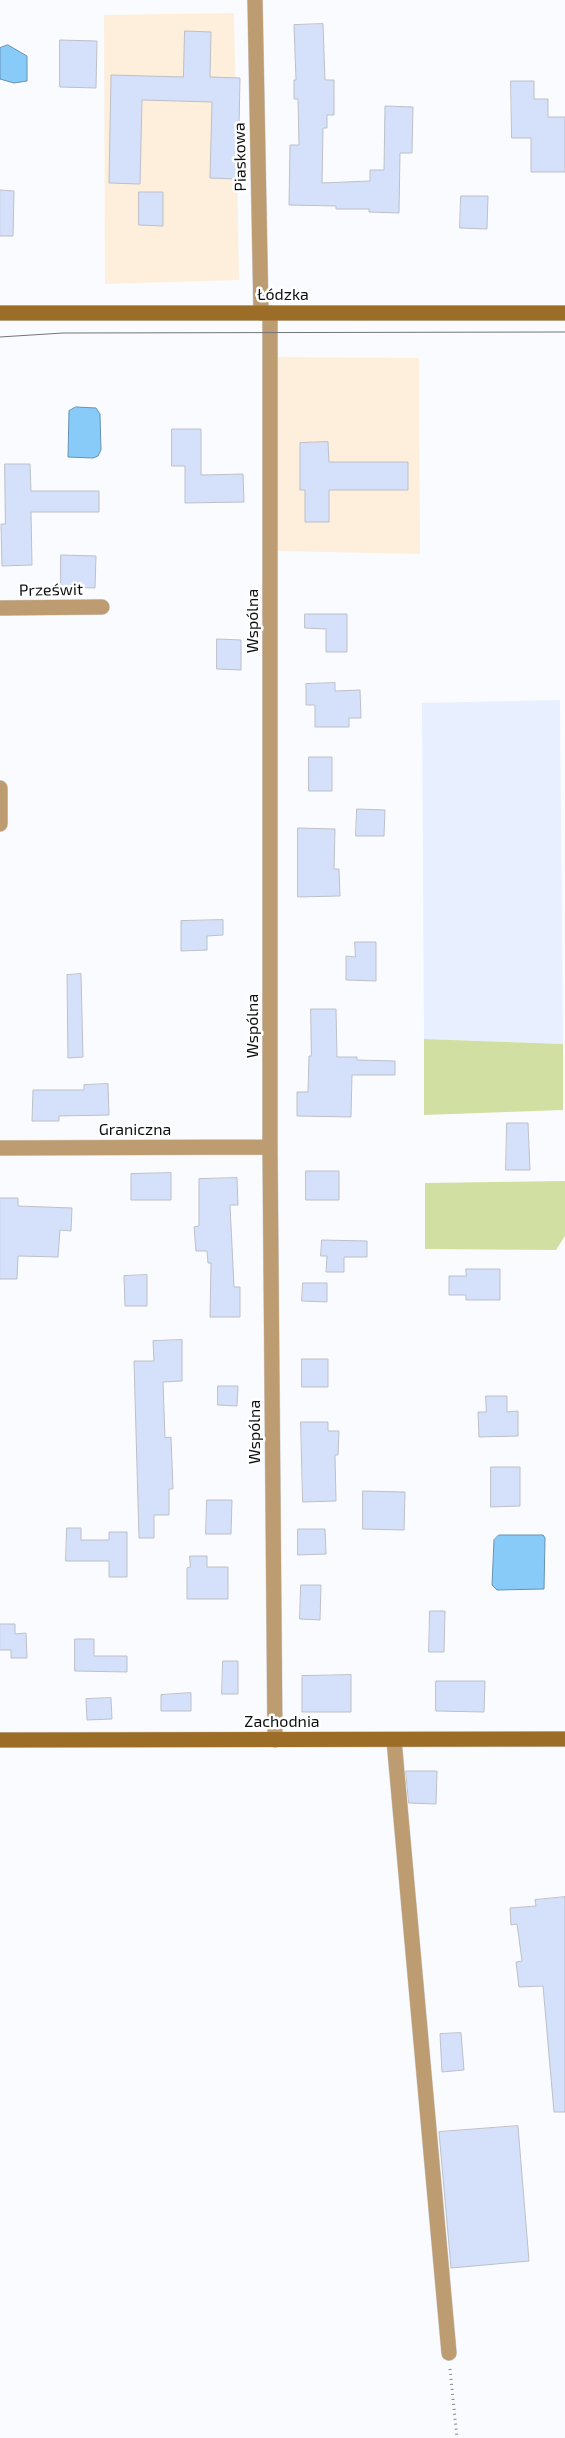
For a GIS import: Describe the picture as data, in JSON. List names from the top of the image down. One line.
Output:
{"streets":{"street":["Piaskowa","Łódzka","Prześwit","Wspólna","Graniczna","Zachodnia"]},"crossings":[["Piaskowa","Łódzka"],["Piaskowa","Wspólna"],["Łódzka","Wspólna"],["Wspólna","Graniczna"],["Wspólna","Zachodnia"]]}
